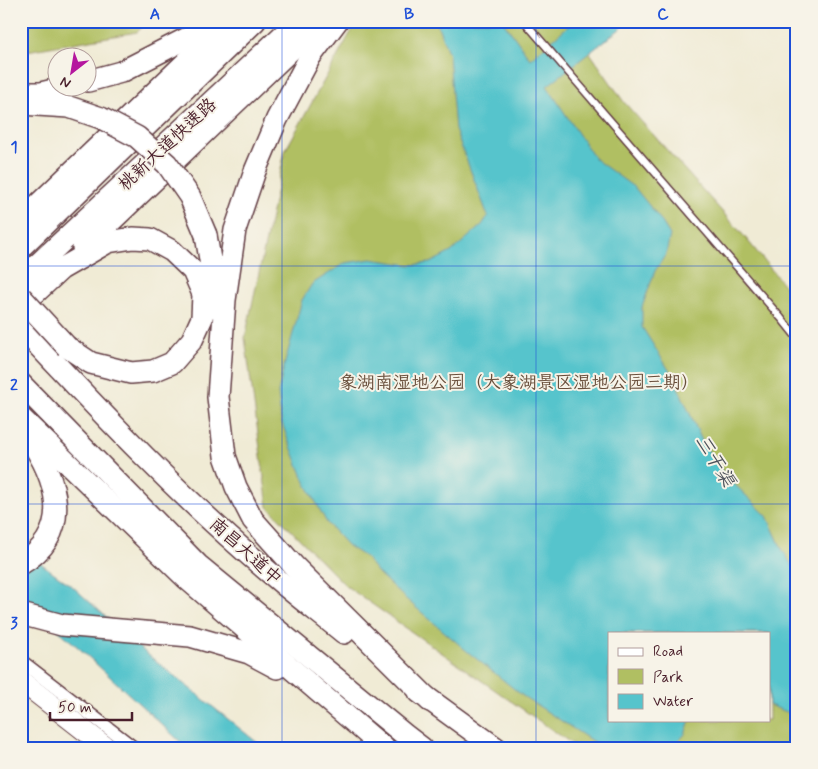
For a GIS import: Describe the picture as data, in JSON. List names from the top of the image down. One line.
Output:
{"streets":{"highway":["桃新大道快速路","南昌大道中"]},"water":["三干渠"],"parks":["象湖南湿地公园（大象湖景区湿地公园三期）"],"legend":["Road","Park","Water"],"scale_bar":"50 m","north":"bottom left","grid":{"columns":["A","B","C"],"rows":["1","2","3"]}}
